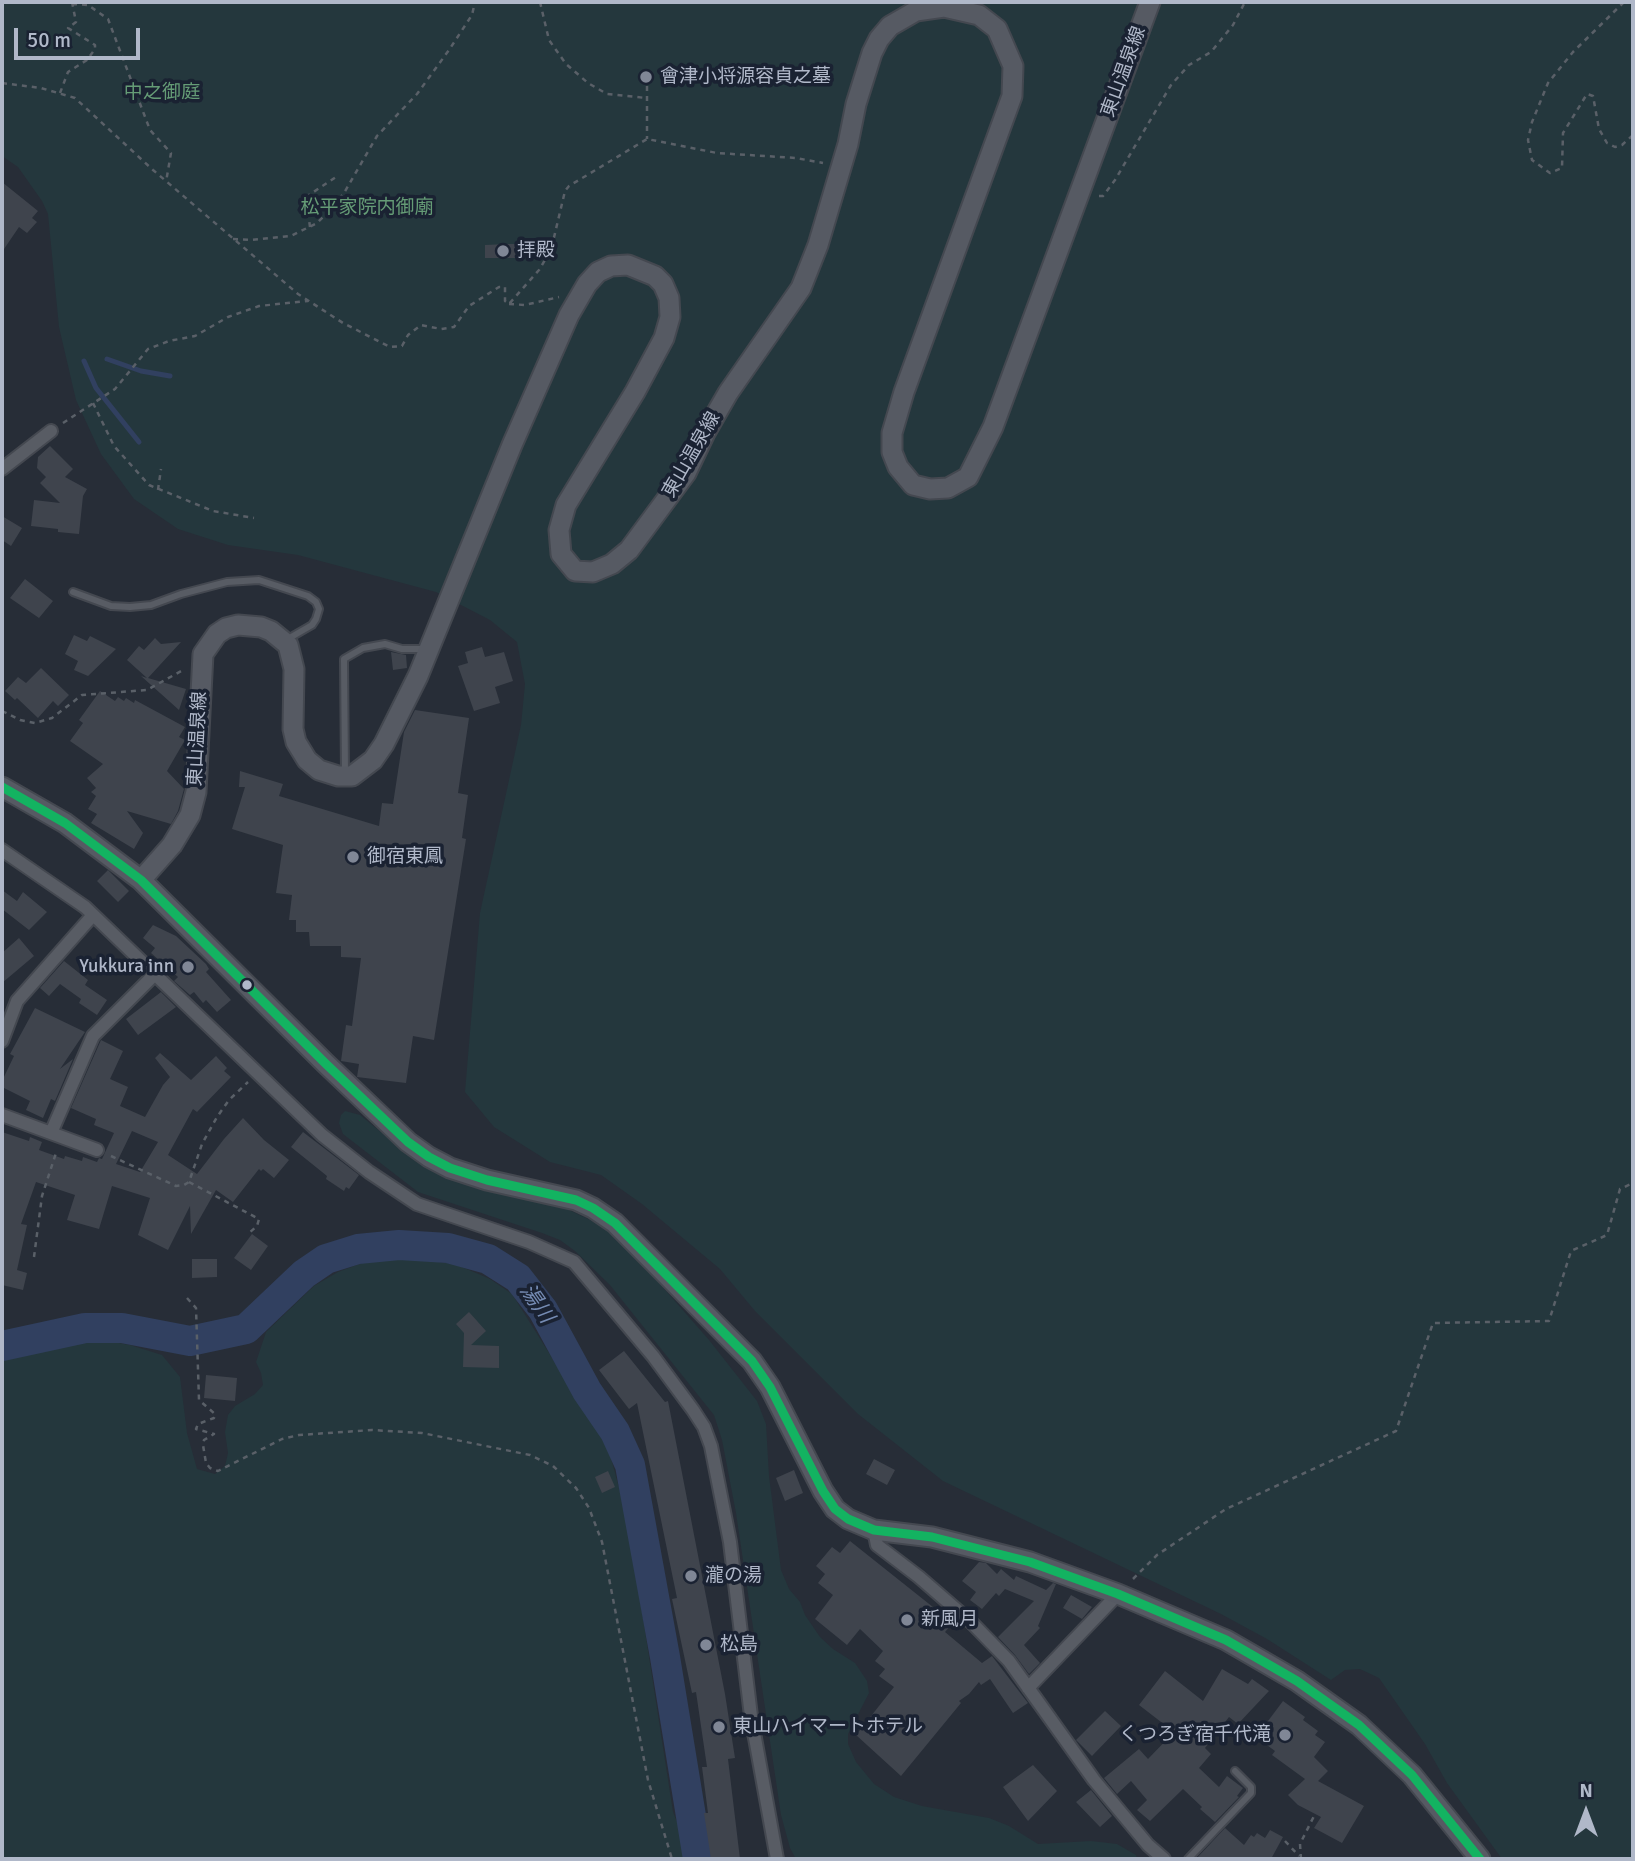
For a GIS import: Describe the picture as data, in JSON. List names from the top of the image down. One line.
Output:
{"streets":{"main road":["東山温泉線"]},"water":["湯川"],"parks":["中之御庭","松平家院内御廟"],"places":["會津小将源容貞之墓","拝殿","御宿東鳳","Yukkura inn","瀧の湯","新風月","松島","東山ハイマートホテル","くつろぎ宿千代滝"],"scale_bar":"50 m","north":"top"}
